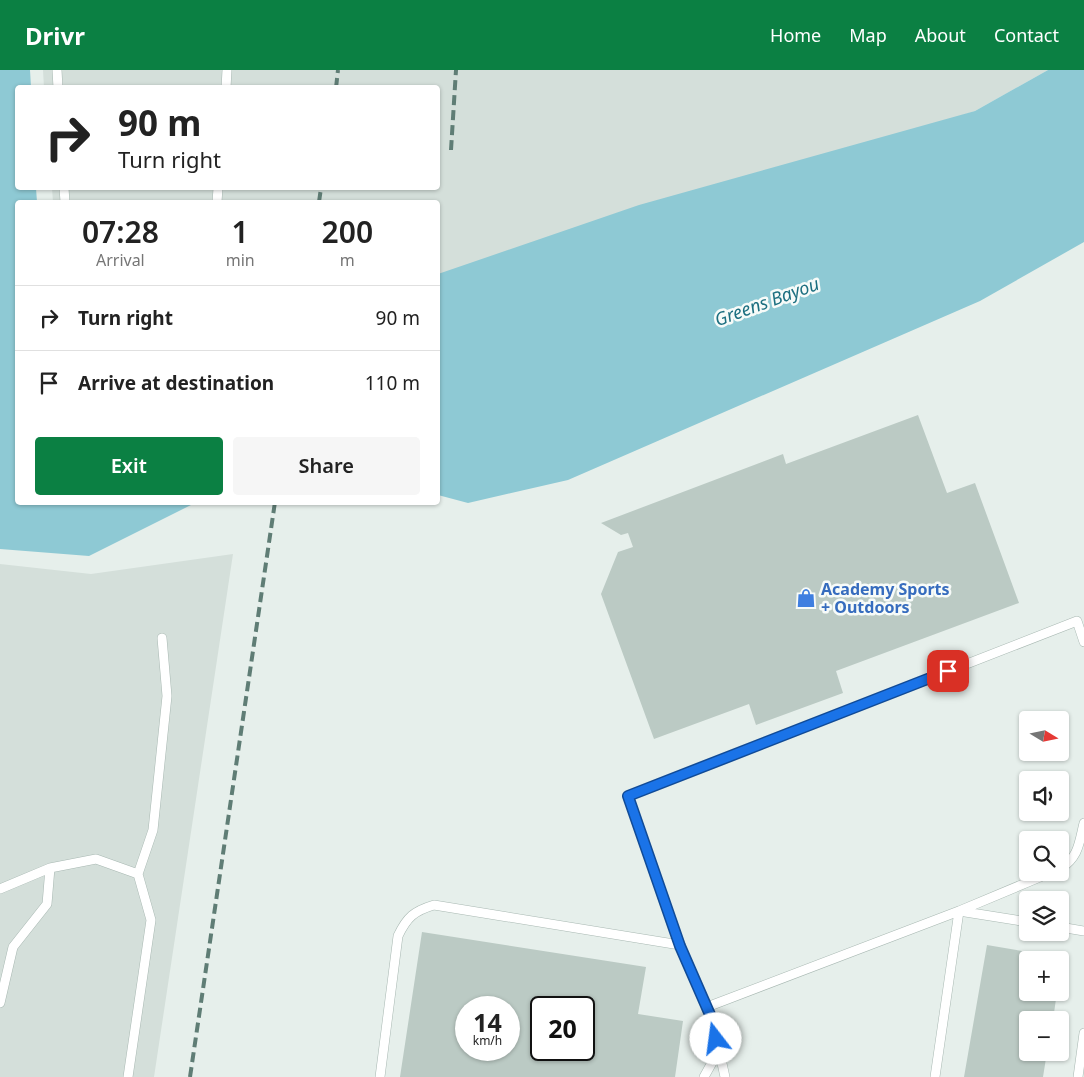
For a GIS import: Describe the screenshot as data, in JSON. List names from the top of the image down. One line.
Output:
{"water":["Greens Bayou"],"places":{"shop":["Academy Sports + Outdoors"]},"north":"right","page":{"header":"Drivr","nav":["Home","Map","About","Contact"],"turn":["90 m","Turn right"],"eta":["07:28","Arrival","1","min","200","m"],"list":[{"name":"Turn right","value":"90 m"},{"name":"Arrive at destination","value":"110 m"}],"buttons":["Exit","Share"],"map_buttons":["+","−"],"speed":"14 km/h","limit":"20"}}
